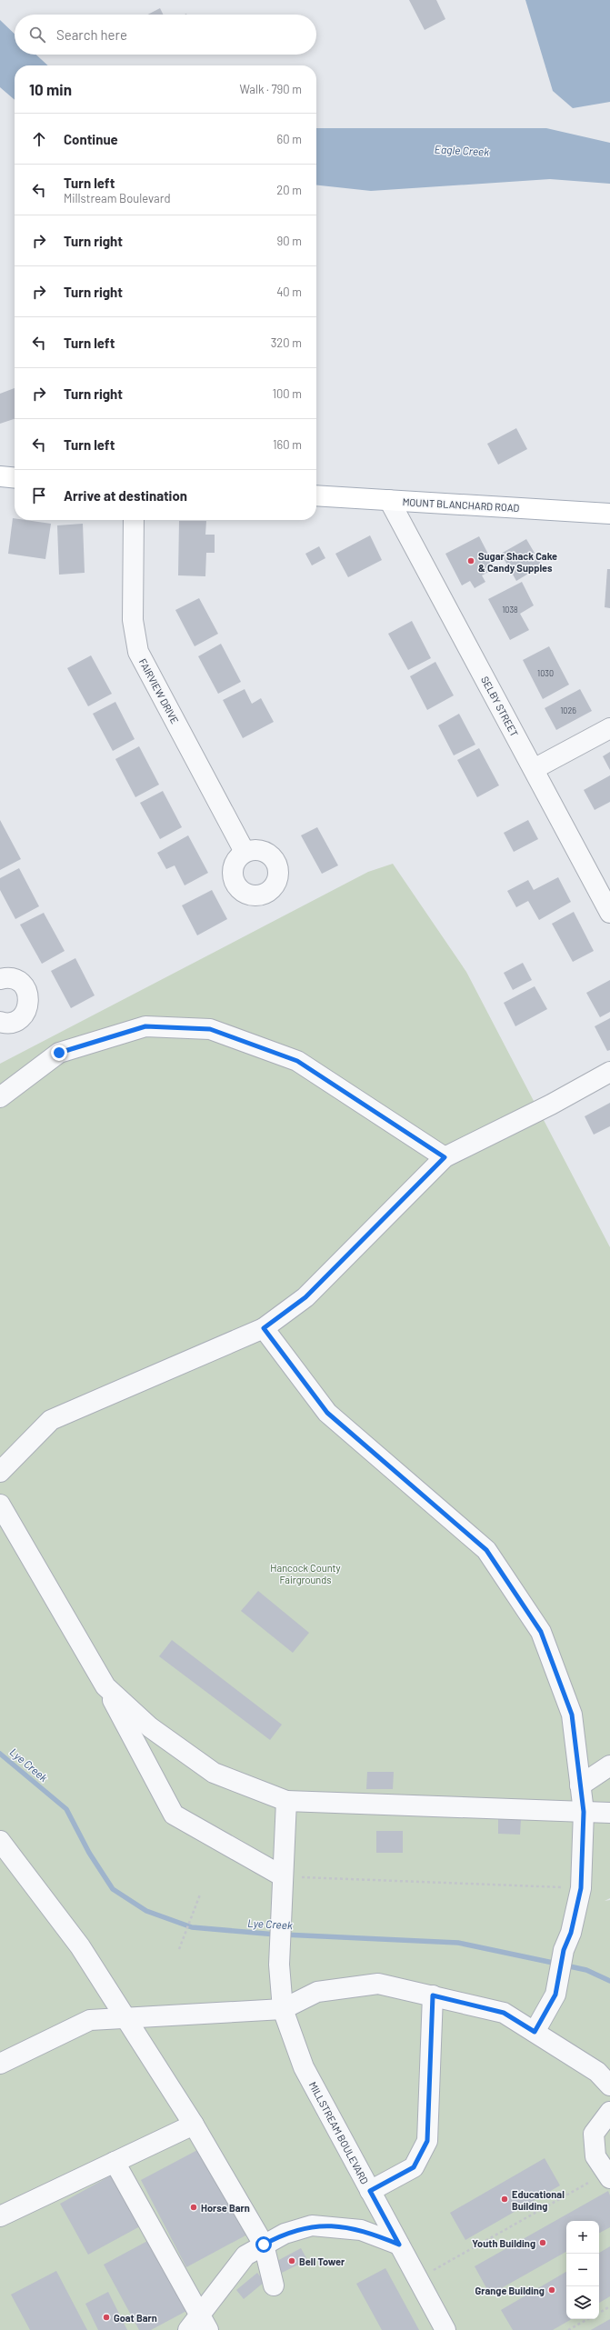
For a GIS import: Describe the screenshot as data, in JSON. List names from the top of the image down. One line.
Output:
{"streets":{"main road":["MOUNT BLANCHARD ROAD"],"street":["FAIRVIEW DRIVE","SELBY STREET","MILLSTREAM BOULEVARD"]},"crossings":[["MOUNT BLANCHARD ROAD","SELBY STREET"]],"water":["Eagle Creek","Lye Creek"],"parks":["Hancock County Fairgrounds"],"places":["Sugar Shack Cake & Candy Supples","Educational Building","Horse Barn","Youth Building","Bell Tower","Grange Building","Goat Barn"],"house_numbers":["1038","1030","1026"],"page":{"search":"Search here","heading":["10 min","Walk · 790 m"],"list":[["Continue","60 m"],["Turn left","Millstream Boulevard","20 m"],["Turn right","90 m"],["Turn right","40 m"],["Turn left","320 m"],["Turn right","100 m"],["Turn left","160 m"],"Arrive at destination"],"map_buttons":["+","−"]}}
